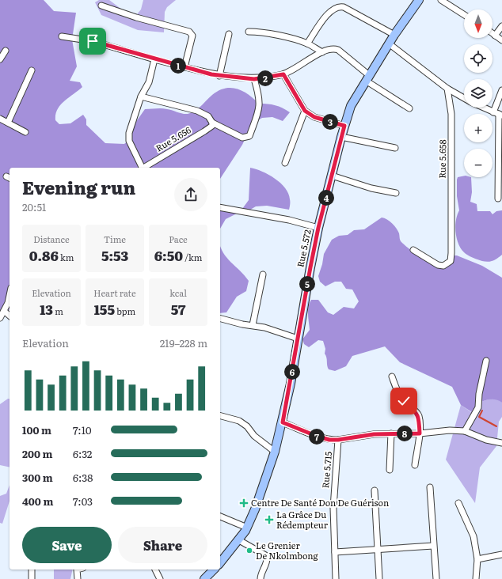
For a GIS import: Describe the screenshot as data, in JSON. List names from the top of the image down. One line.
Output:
{"streets":{"street":["Rue 5.656","Rue 5.658","Rue 5.572","Rue 5.715"]},"crossings":[["Rue 5.572","Rue 5.715"]],"places":{"health":["Centre De Santé Don De Guérison","La Grâce Du Rédempteur"],"other":["Le Grenier De Nkolmbong"]},"north":"bottom","page":{"map_buttons":["+","−"],"pins":["1","2","3","4","5","6","8","7"],"heading":["Evening run","20:51"],"stats":[["Distance","0.86 km"],["Time","5:53"],["Pace","6:50 /km"],["Elevation","13 m"],["Heart rate","155 bpm"],["kcal","57"]],"chart":["Elevation","219–228 m"],"list":[{"name":"100 m","note":"7:10"},{"name":"200 m","note":"6:32"},{"name":"300 m","note":"6:38"},{"name":"400 m","note":"7:03"}],"buttons":["Save","Share"]}}
